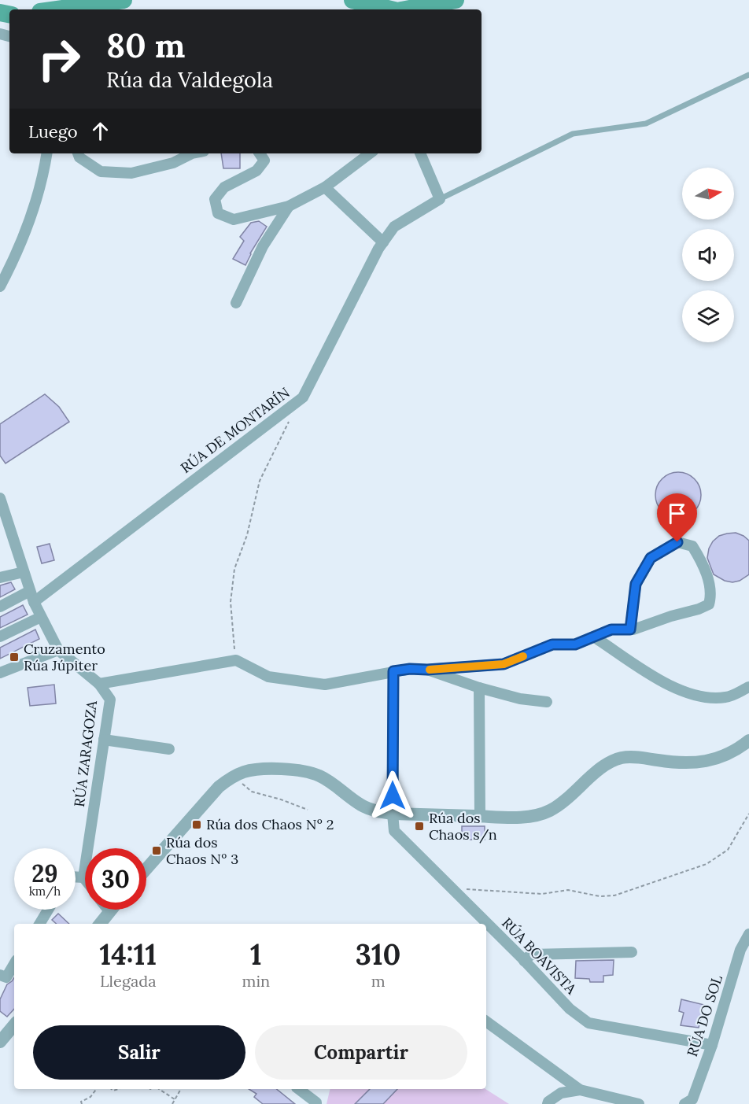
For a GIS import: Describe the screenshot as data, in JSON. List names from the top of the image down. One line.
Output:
{"streets":{"street":["RÚA DE MONTARÍN","RÚA ZARAGOZA","RÚA BOAVISTA","RÚA DO SOL"]},"crossings":[["RÚA DE MONTARÍN","RÚA ZARAGOZA"],["RÚA BOAVISTA","RÚA DO SOL"]],"places":{"transit":["Cruzamento Rúa Júpiter","Rúa dos Chaos Nº 2","Rúa dos Chaos s/n","Rúa dos Chaos Nº 3"]},"north":"right","page":{"turn":["80 m","Rúa da Valdegola"],"then":"Luego","speed":"29 km/h","limit":"30","eta":["14:11","Llegada","1","min","310","m"],"buttons":["Salir","Compartir"]}}
